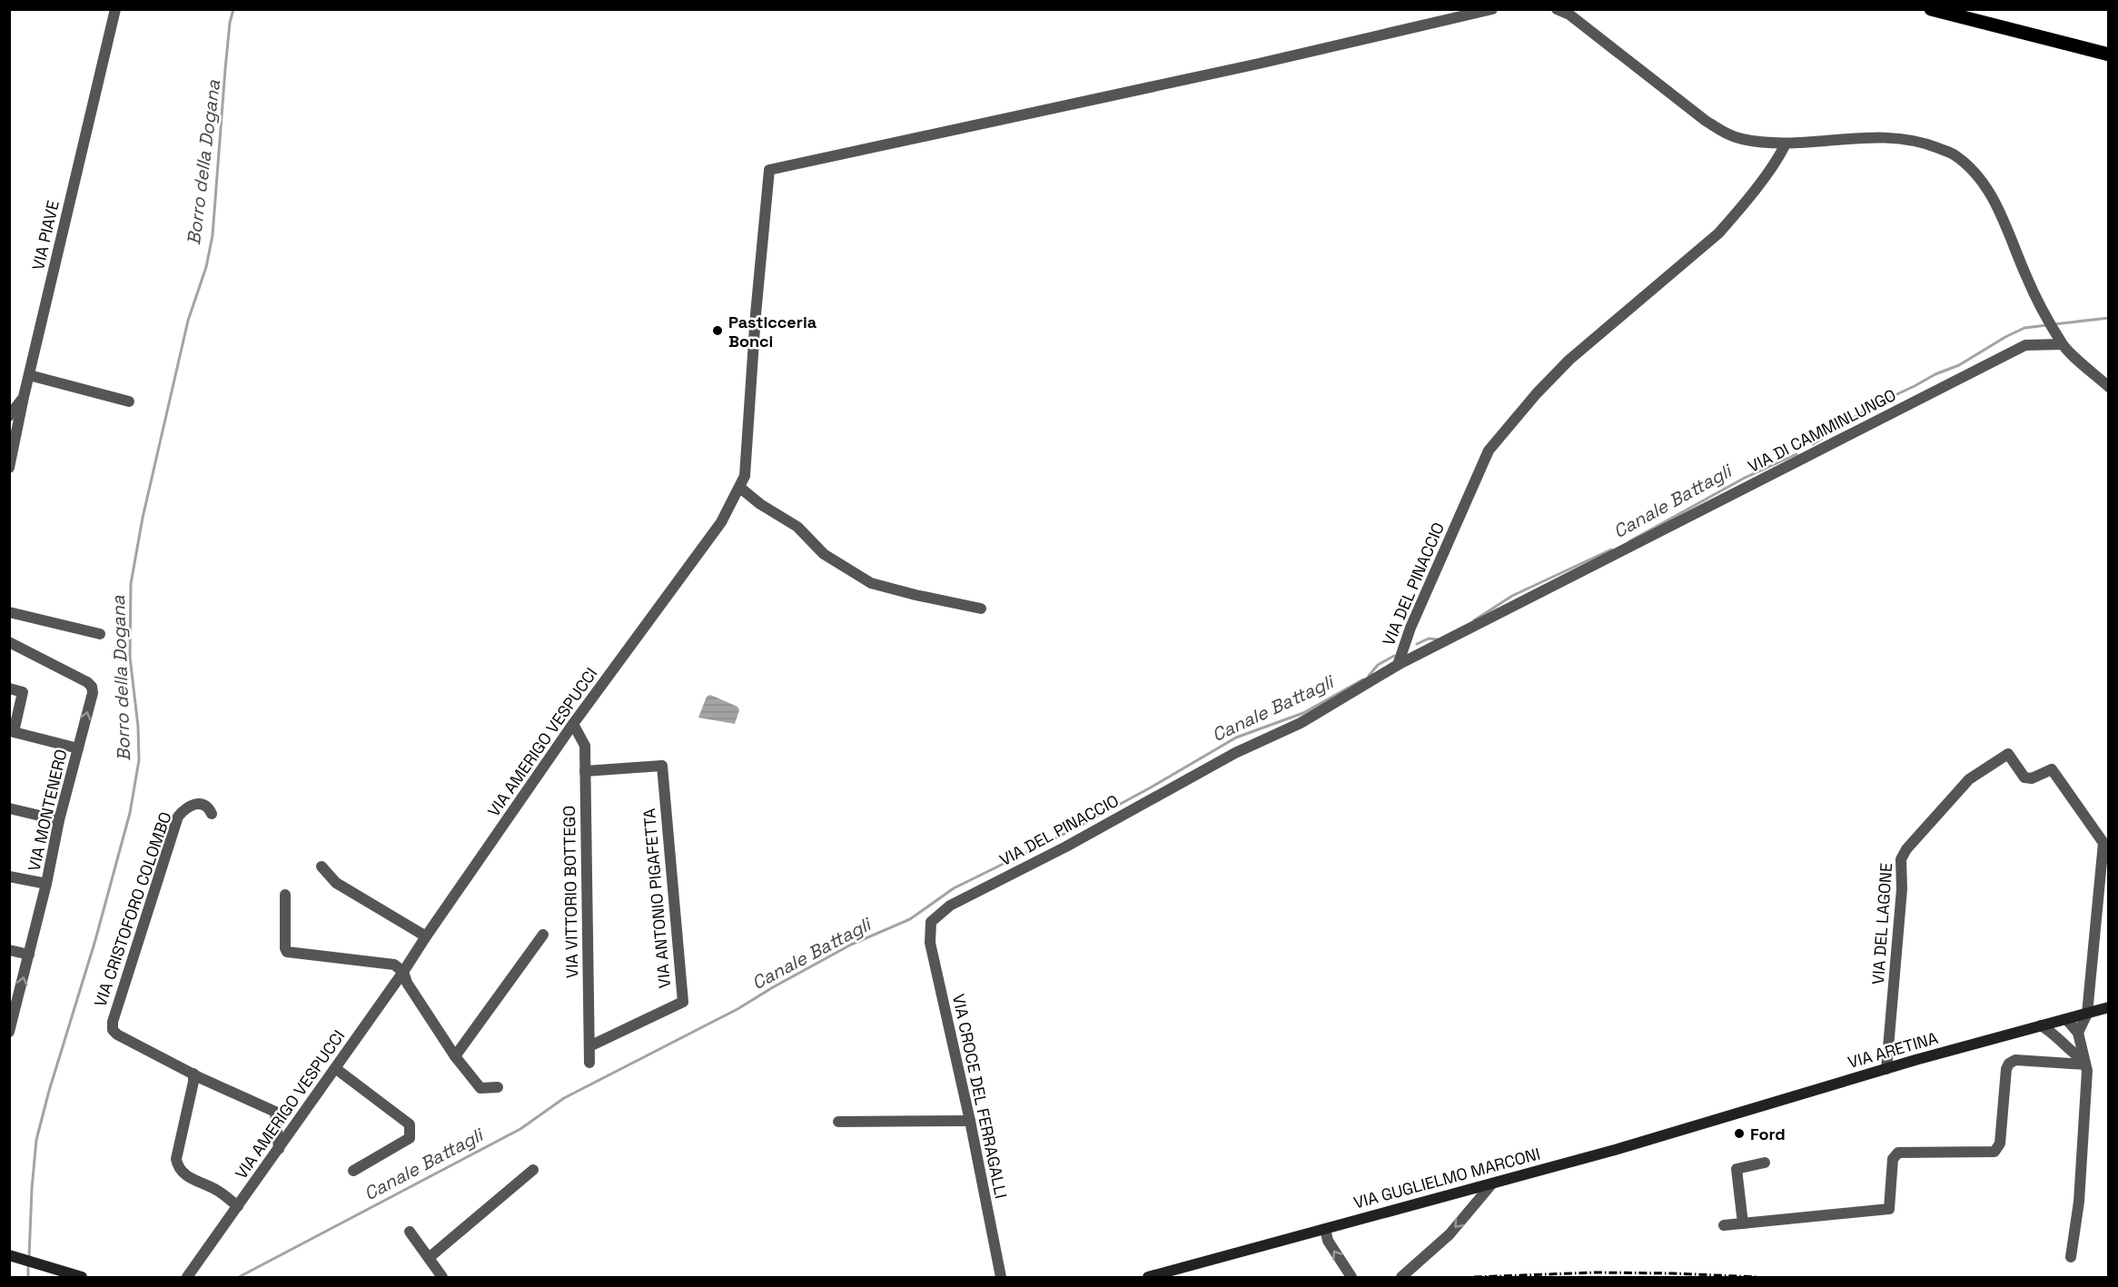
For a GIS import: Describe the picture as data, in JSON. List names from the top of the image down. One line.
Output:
{"streets":{"street":["VIA PIAVE","VIA DI CAMMINLUNGO","VIA DEL PINACCIO","VIA AMERIGO VESPUCCI","VIA MONTENERO","VIA VITTORIO BOTTEGO","VIA ANTONIO PIGAFETTA","VIA CRISTOFORO COLOMBO","VIA DEL LAGONE","VIA ARETINA","VIA CROCE DEL FERRAGALLI","VIA GUGLIELMO MARCONI"]},"crossings":[["VIA DI CAMMINLUNGO","VIA DEL PINACCIO"],["VIA DEL PINACCIO","VIA CROCE DEL FERRAGALLI"],["VIA AMERIGO VESPUCCI","VIA VITTORIO BOTTEGO"],["VIA AMERIGO VESPUCCI","VIA CRISTOFORO COLOMBO"],["VIA VITTORIO BOTTEGO","VIA ANTONIO PIGAFETTA"],["VIA DEL LAGONE","VIA ARETINA"],["VIA ARETINA","VIA GUGLIELMO MARCONI"]],"water":["Borro della Dogana","Canale Battagli"],"places":["Pasticceria Bonci","Ford"]}
